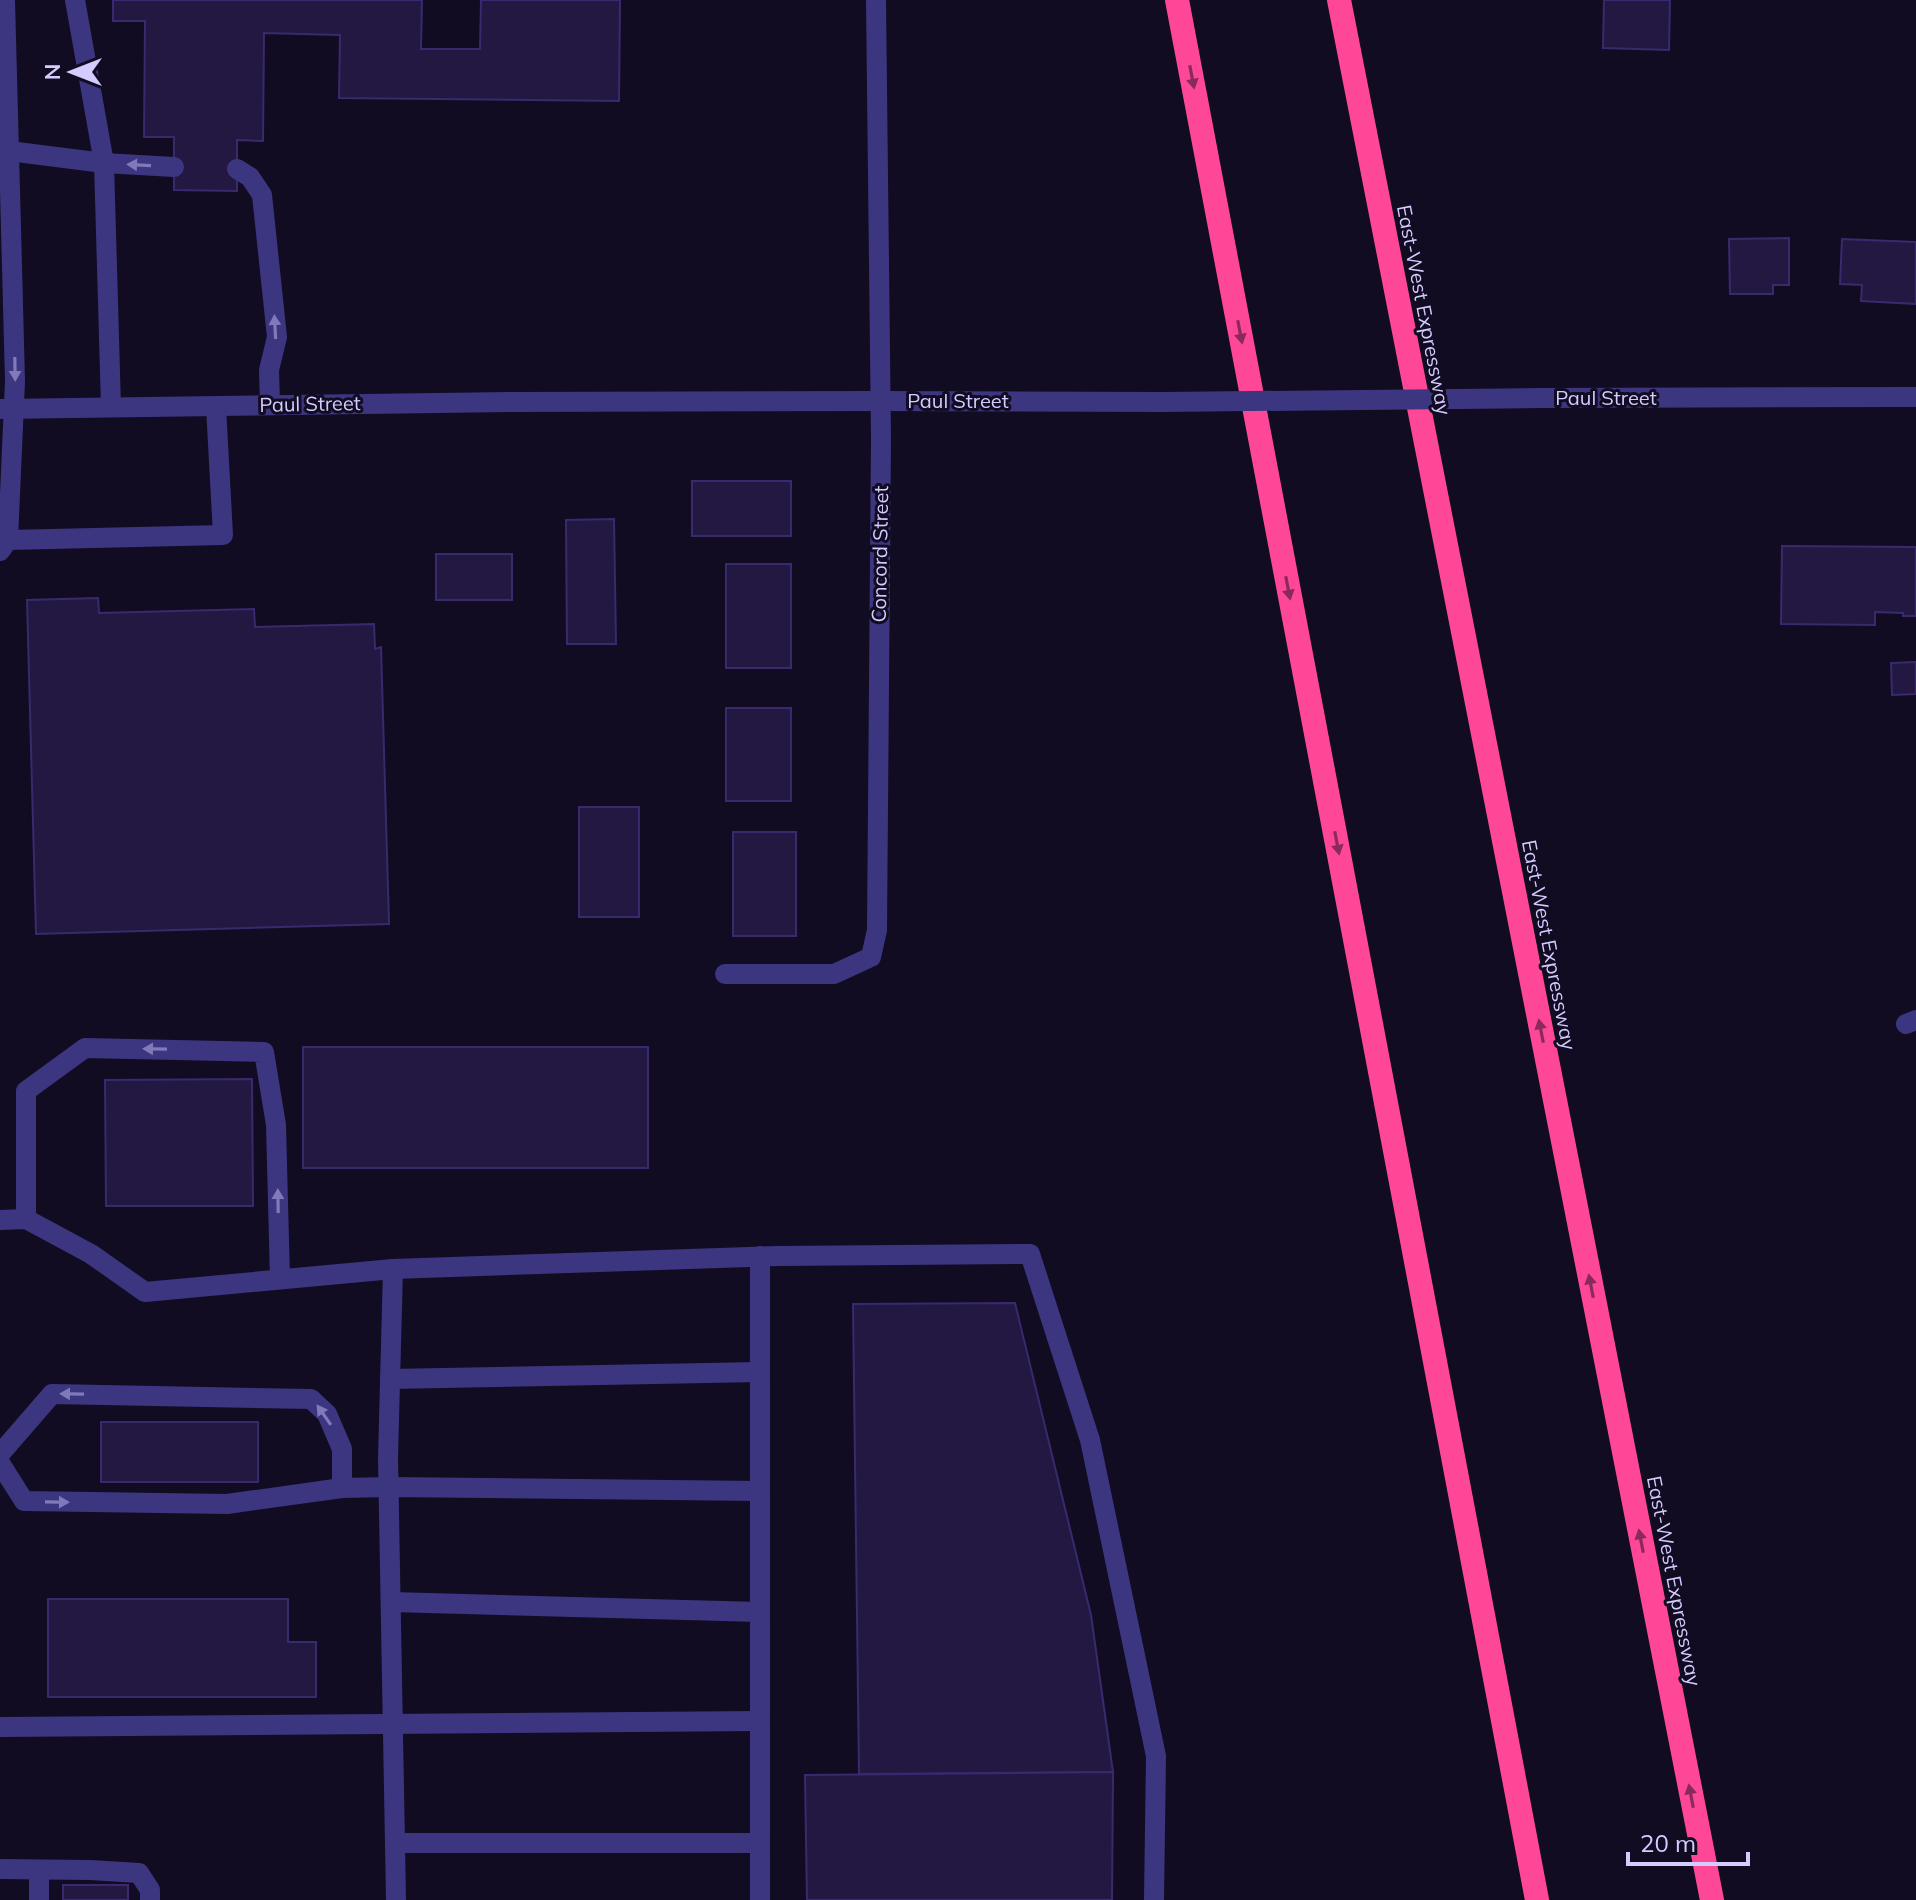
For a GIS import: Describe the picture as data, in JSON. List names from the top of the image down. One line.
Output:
{"streets":{"highway":["East-West Expressway"],"street":["Paul Street","Concord Street"]},"crossings":[["Paul Street","Concord Street"]],"scale_bar":"20 m","north":"left"}
